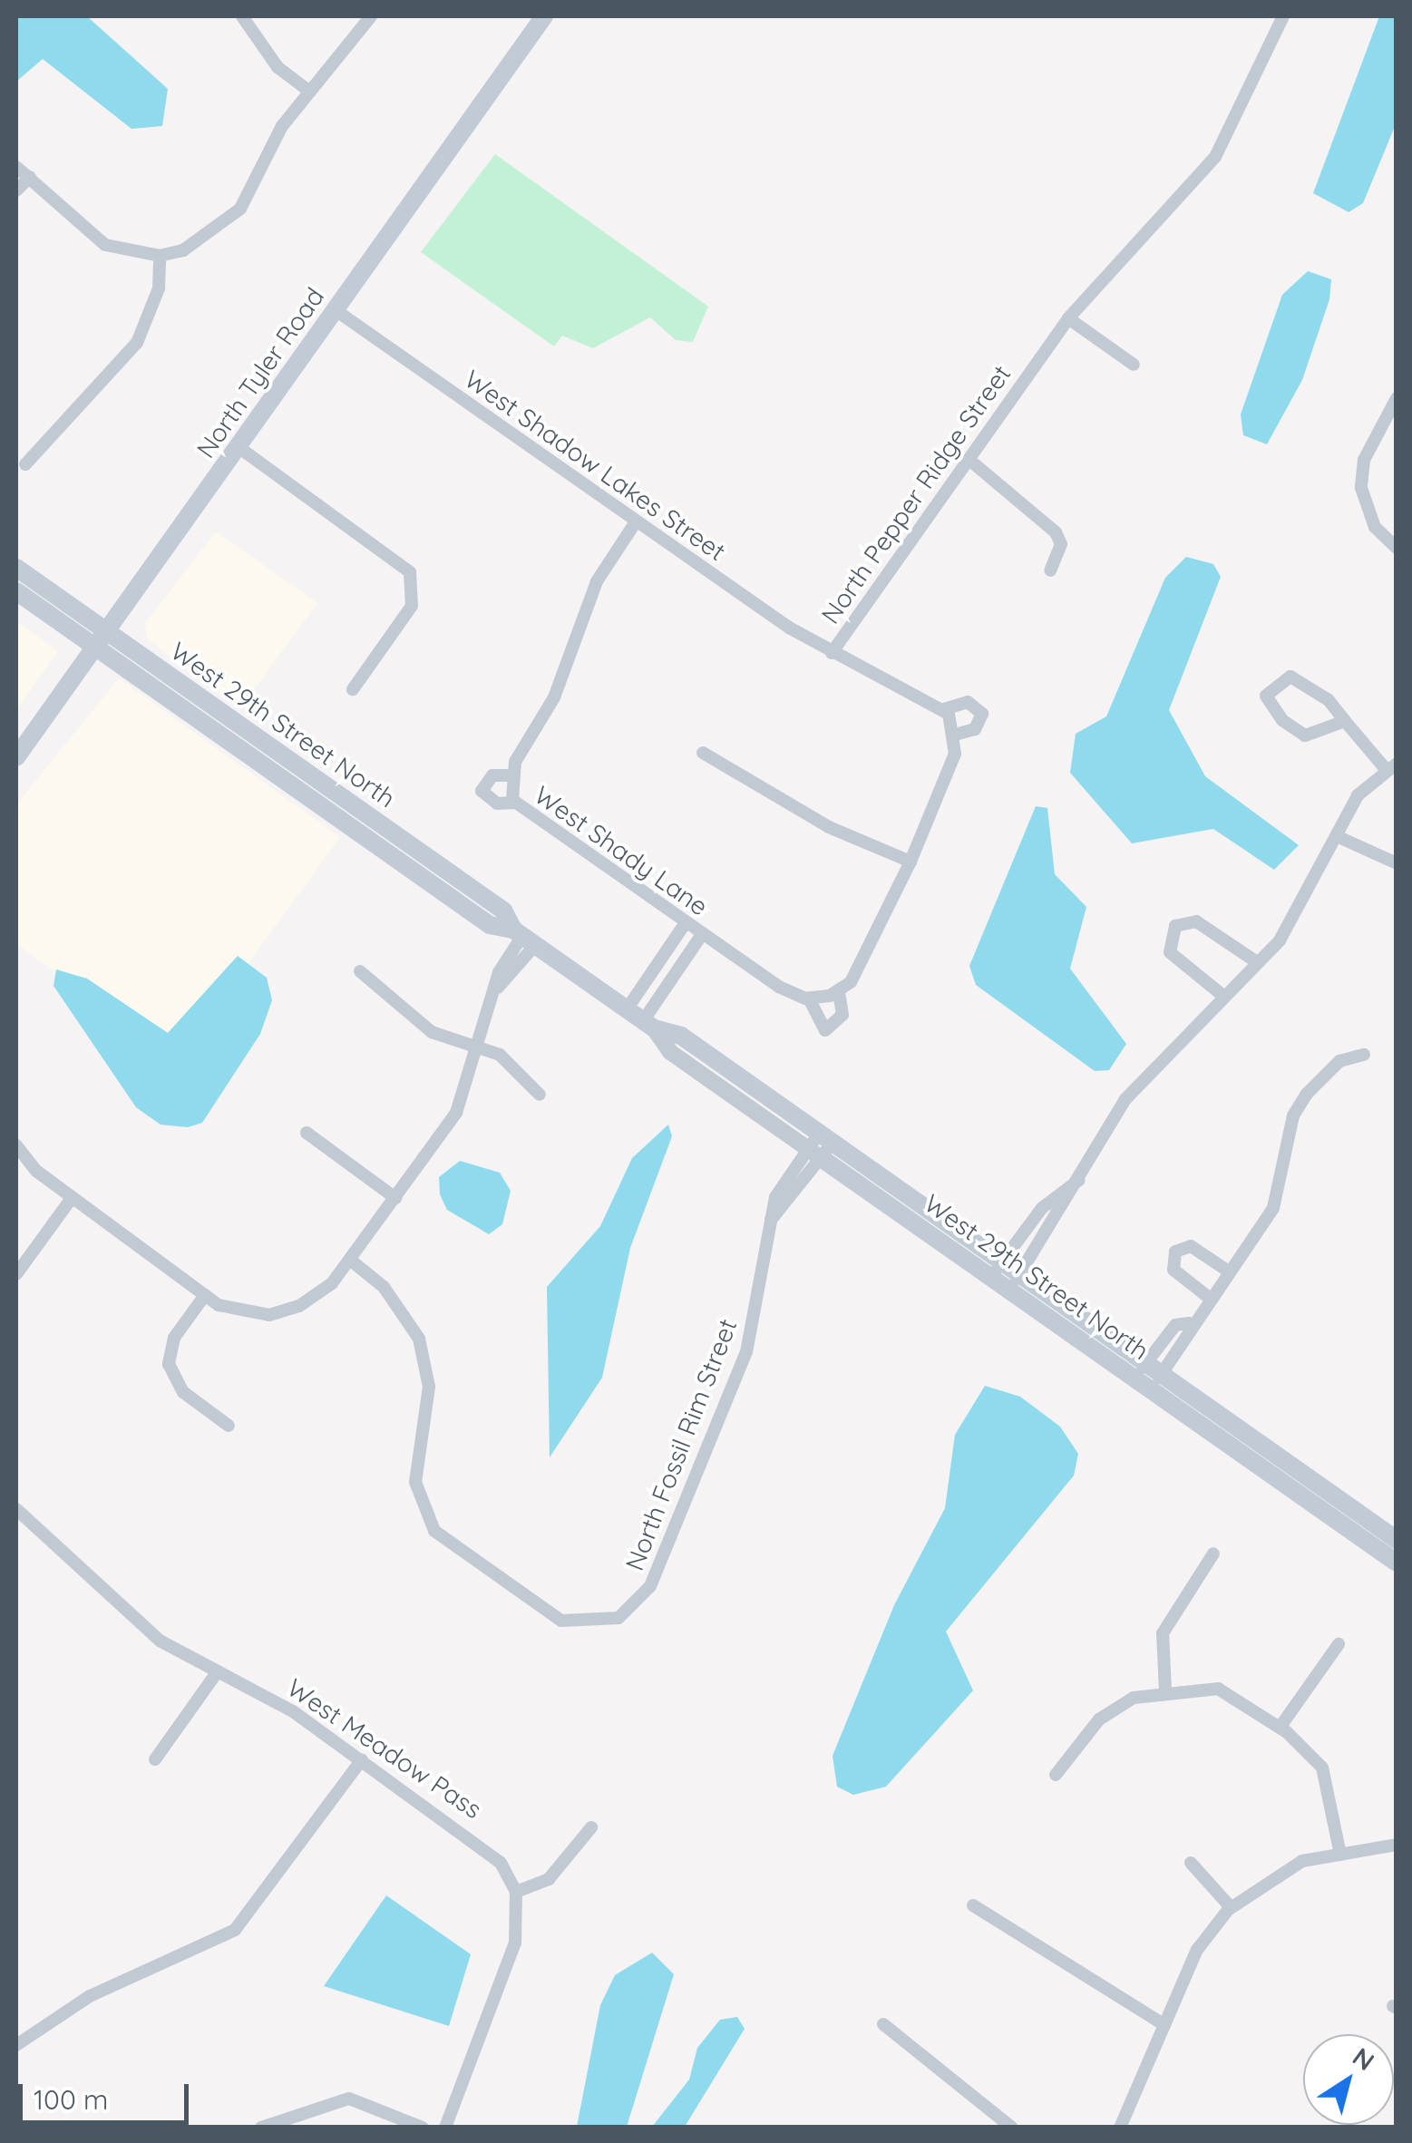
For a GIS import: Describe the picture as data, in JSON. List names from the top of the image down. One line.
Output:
{"streets":{"main road":["North Tyler Road","West 29th Street North"],"street":["West Shadow Lakes Street","North Pepper Ridge Street","West Shady Lane","North Fossil Rim Street","West Meadow Pass"]},"crossings":[["North Tyler Road","West Shadow Lakes Street"],["North Tyler Road","West 29th Street North"],["West Shadow Lakes Street","North Pepper Ridge Street"],["West 29th Street North","North Fossil Rim Street"]],"scale_bar":"100 m","north":"top right"}
